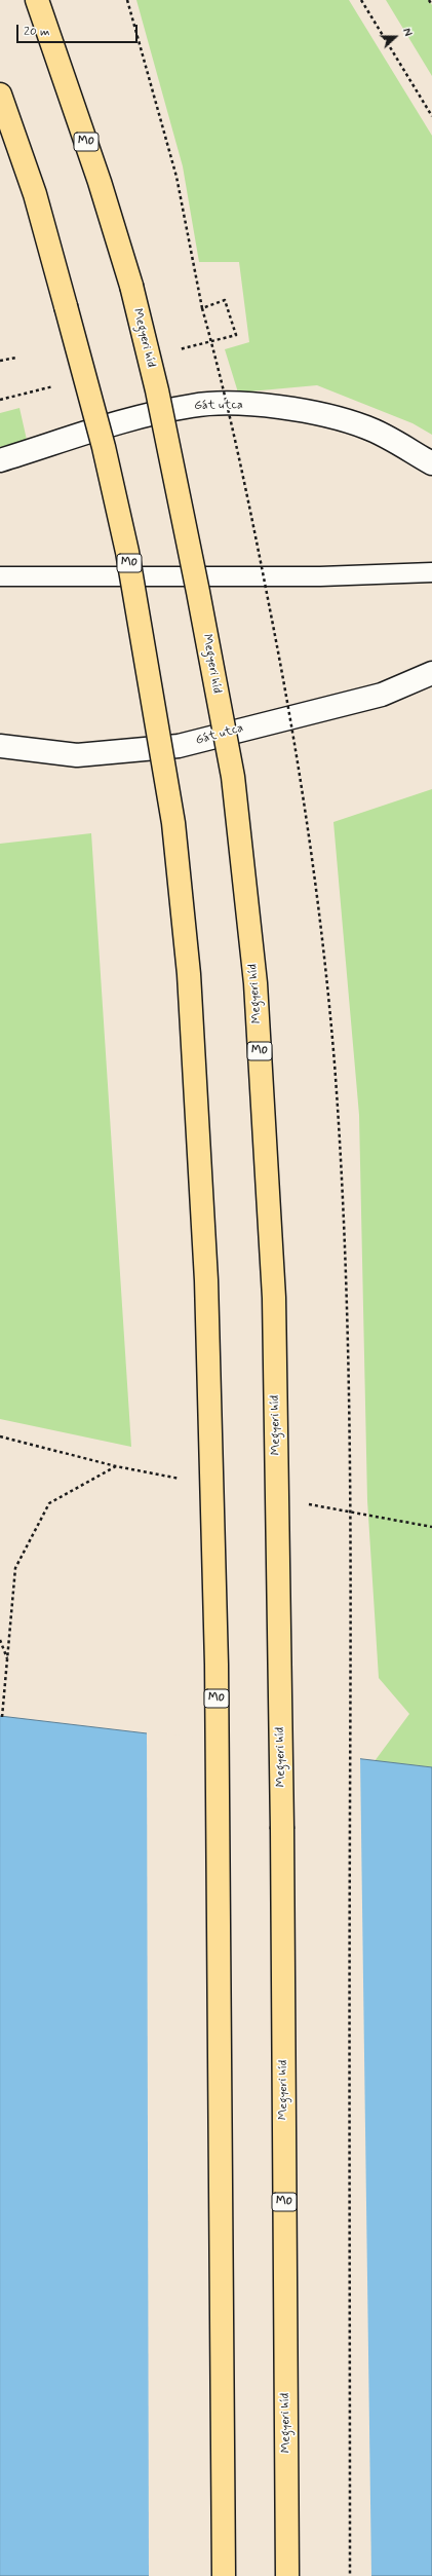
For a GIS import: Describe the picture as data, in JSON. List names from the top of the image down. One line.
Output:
{"streets":{"highway":["M0","Megyeri híd"],"street":["Gát utca"]},"scale_bar":"20 m","north":"right"}
